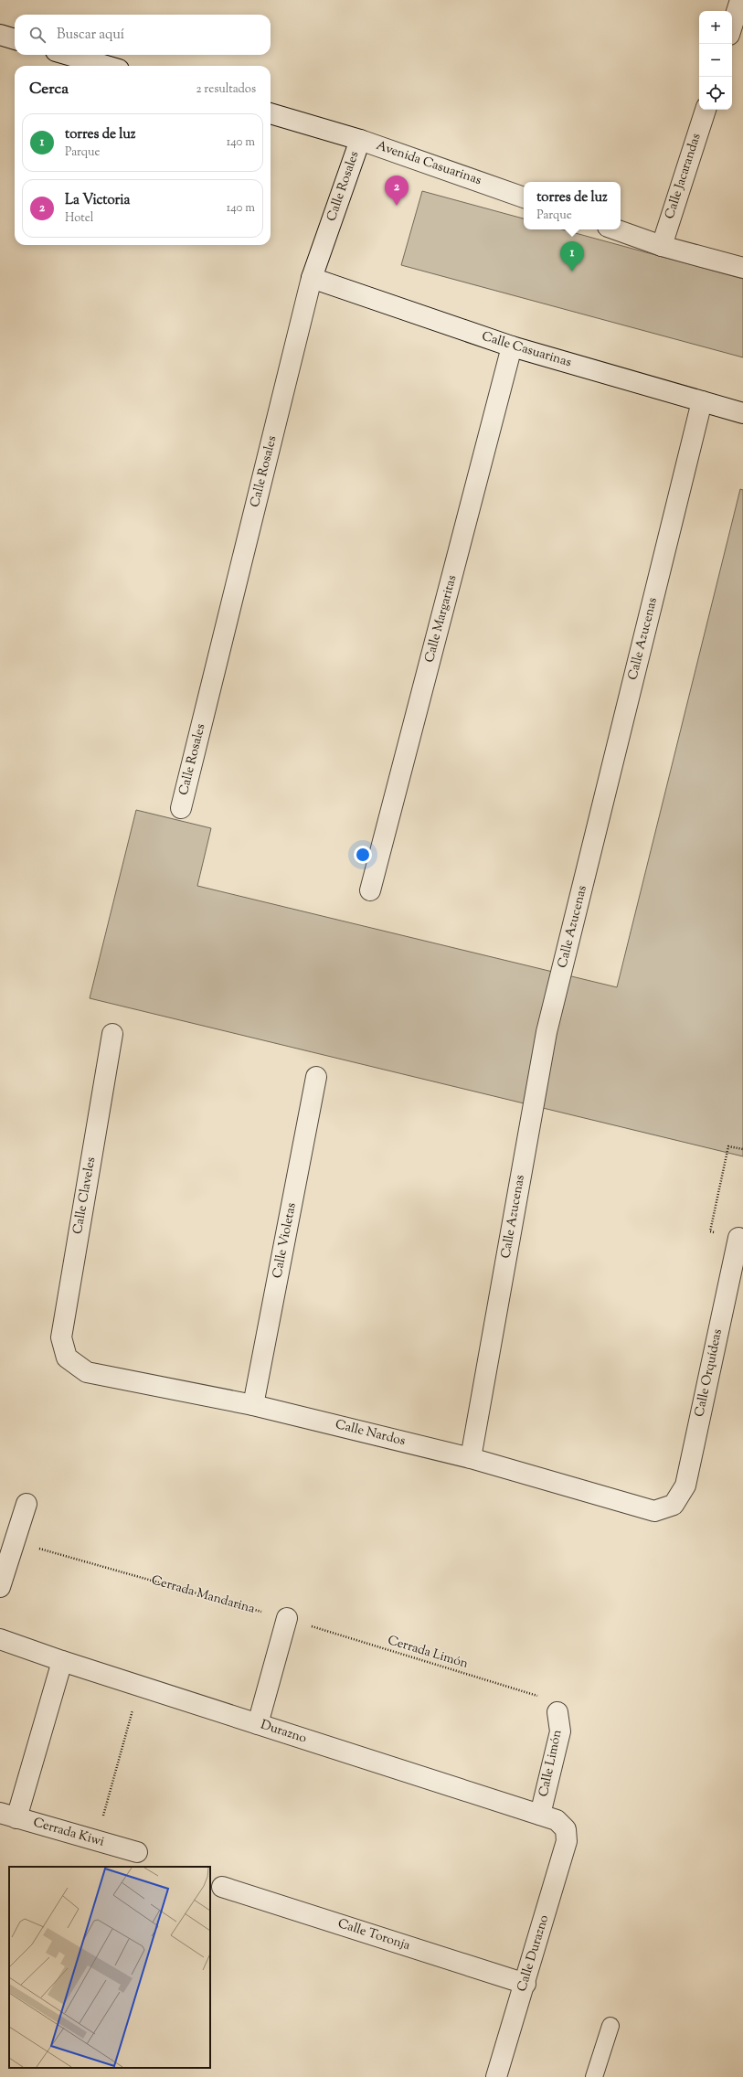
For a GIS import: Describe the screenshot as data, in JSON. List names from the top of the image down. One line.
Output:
{"streets":{"street":["Avenida Casuarinas","Calle Jacarandas","Calle Rosales","Calle Casuarinas","Calle Margaritas","Calle Azucenas","Calle Claveles","Calle Violetas","Calle Orquídeas","Calle Nardos","Durazno","Calle Limón","Cerrada Kiwi","Calle Toronja","Calle Durazno"],"path":["Cerrada Mandarina","Cerrada Limón"]},"crossings":[["Avenida Casuarinas","Calle Rosales"],["Calle Rosales","Calle Casuarinas"],["Calle Casuarinas","Calle Margaritas"],["Calle Casuarinas","Calle Azucenas"],["Calle Azucenas","Calle Nardos"],["Calle Claveles","Calle Nardos"],["Calle Violetas","Calle Nardos"],["Calle Orquídeas","Calle Nardos"],["Cerrada Mandarina","Cerrada Limón"],["Cerrada Limón","Calle Limón"],["Durazno","Calle Limón"],["Durazno","Calle Durazno"],["Calle Toronja","Calle Durazno"]],"page":{"map_buttons":["+","−"],"search":"Buscar aquí","heading":["Cerca","2 resultados"],"list":[{"mark":"1","name":"torres de luz","note":"Parque","value":"140 m"},{"mark":"2","name":"La Victoria","note":"Hotel","value":"140 m"}],"pins":["2","1"],"popup":["torres de luz","Parque"]}}
